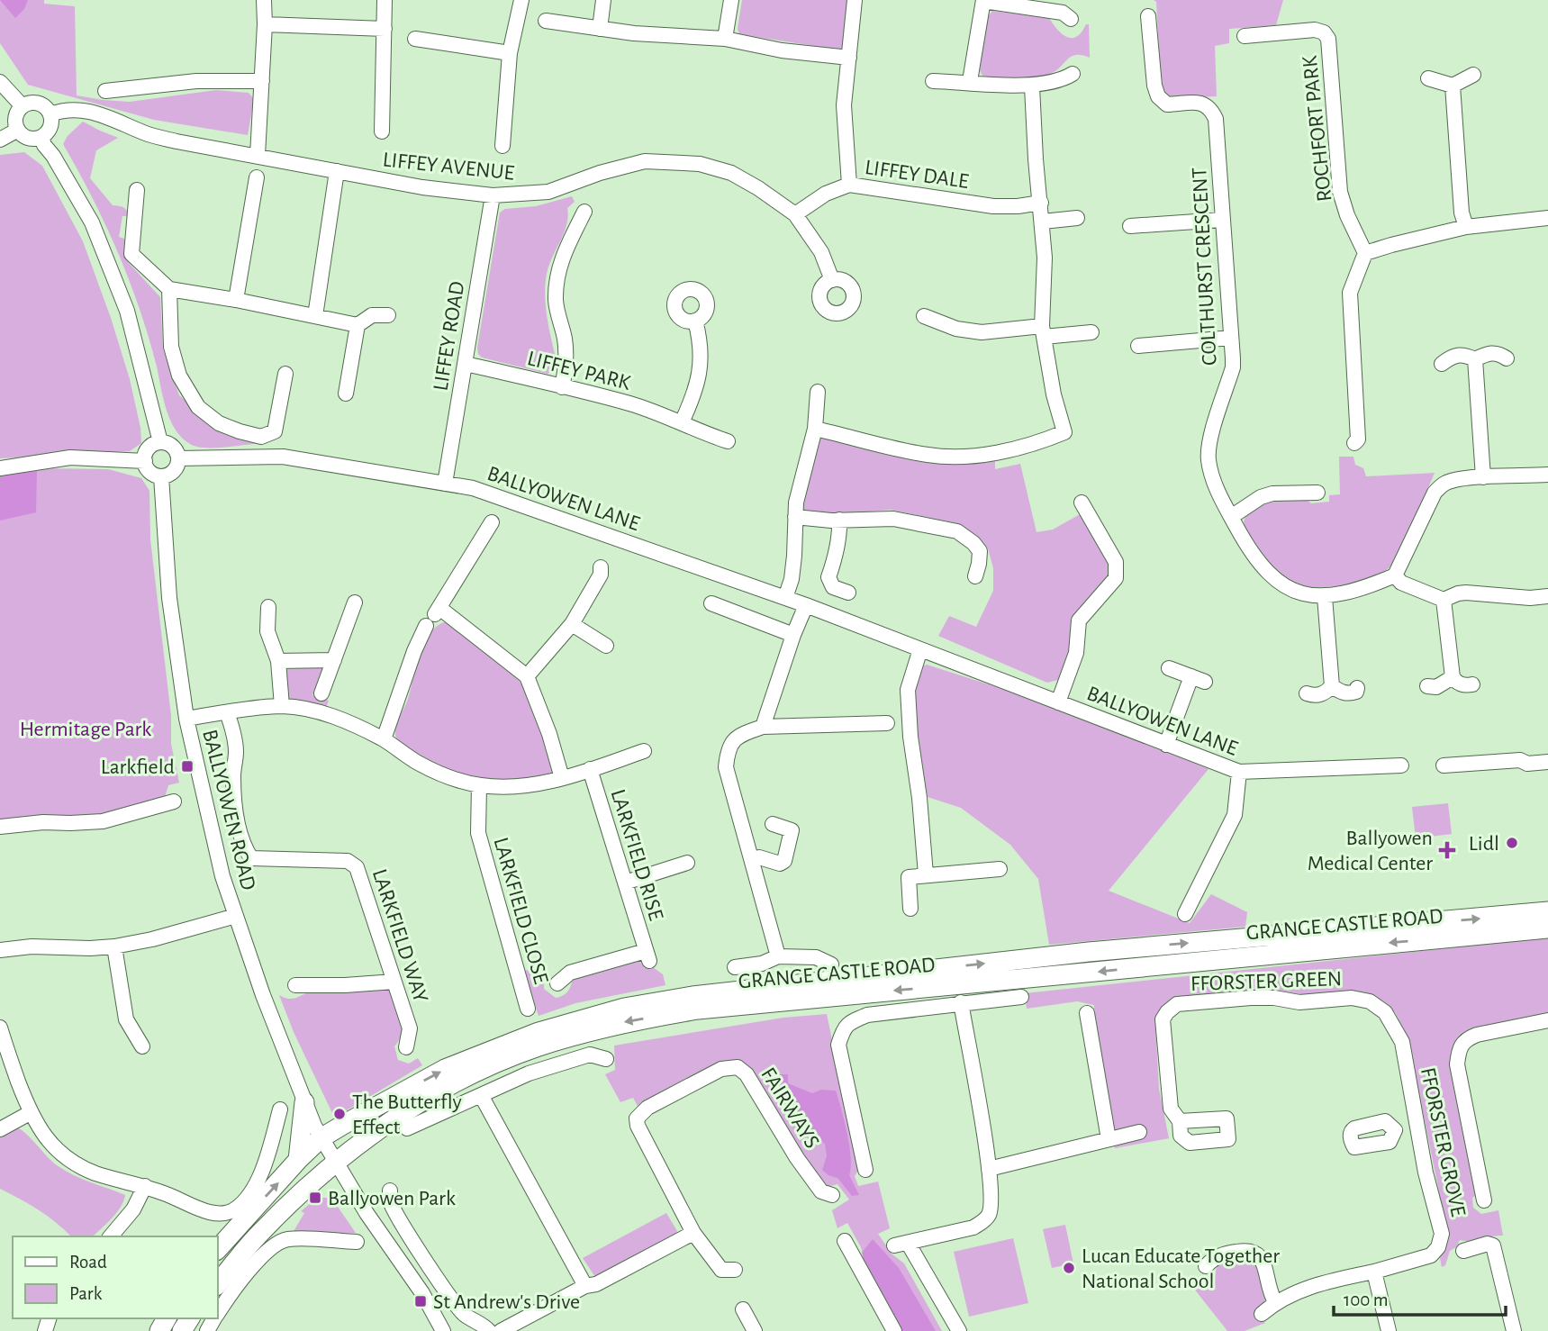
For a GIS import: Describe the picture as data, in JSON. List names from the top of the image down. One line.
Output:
{"streets":{"main road":["GRANGE CASTLE ROAD"],"street":["ROCHFORT PARK","LIFFEY AVENUE","LIFFEY DALE","COLTHURST CRESCENT","LIFFEY ROAD","LIFFEY PARK","BALLYOWEN LANE","BALLYOWEN ROAD","LARKFIELD RISE","LARKFIELD CLOSE","LARKFIELD WAY","FFORSTER GREEN","FAIRWAYS","FFORSTER GROVE"]},"crossings":[["LIFFEY AVENUE","LIFFEY DALE"],["LIFFEY AVENUE","LIFFEY ROAD"],["LIFFEY ROAD","LIFFEY PARK"],["LIFFEY ROAD","BALLYOWEN LANE"],["BALLYOWEN LANE","BALLYOWEN ROAD"],["BALLYOWEN ROAD","GRANGE CASTLE ROAD"],["FFORSTER GREEN","FFORSTER GROVE"]],"parks":["Hermitage Park"],"places":{"transit":["Larkfield","Ballyowen Park","St Andrew's Drive"],"other":["Lidl","The Butterfly Effect","Lucan Educate Together National School"],"health":["Ballyowen Medical Center"]},"legend":["Road","Park"],"scale_bar":"100 m"}
